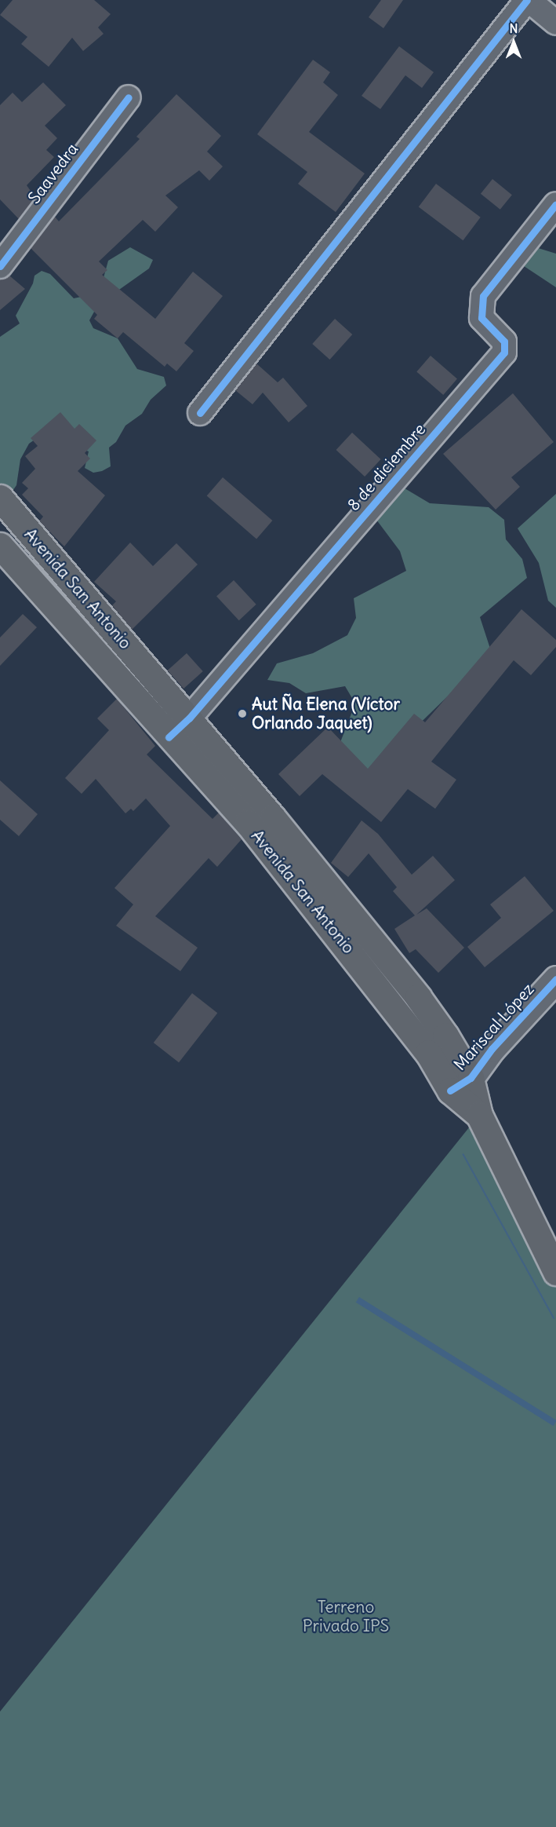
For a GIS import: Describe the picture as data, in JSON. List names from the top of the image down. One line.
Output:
{"streets":{"main road":["Avenida San Antonio"],"street":["Saavedra","8 de diciembre","Mariscal López"]},"crossings":[["8 de diciembre","Avenida San Antonio"],["Avenida San Antonio","Mariscal López"]],"parks":["Terreno Privado IPS"],"places":["Aut Ña Elena (Víctor Orlando Jaquet)"],"north":"top"}
